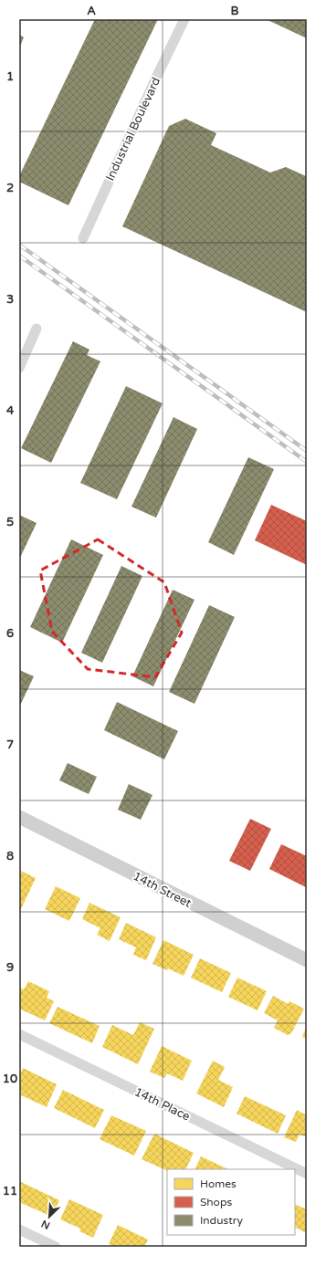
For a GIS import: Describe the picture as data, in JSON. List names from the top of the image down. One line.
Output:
{"streets":{"main road":["14th Street"],"street":["Industrial Boulevard","14th Place"]},"legend":["Homes","Shops","Industry"],"north":"bottom left","grid":{"columns":["A","B"],"rows":["1","2","3","4","5","6","7","8","9","10","11"]}}
